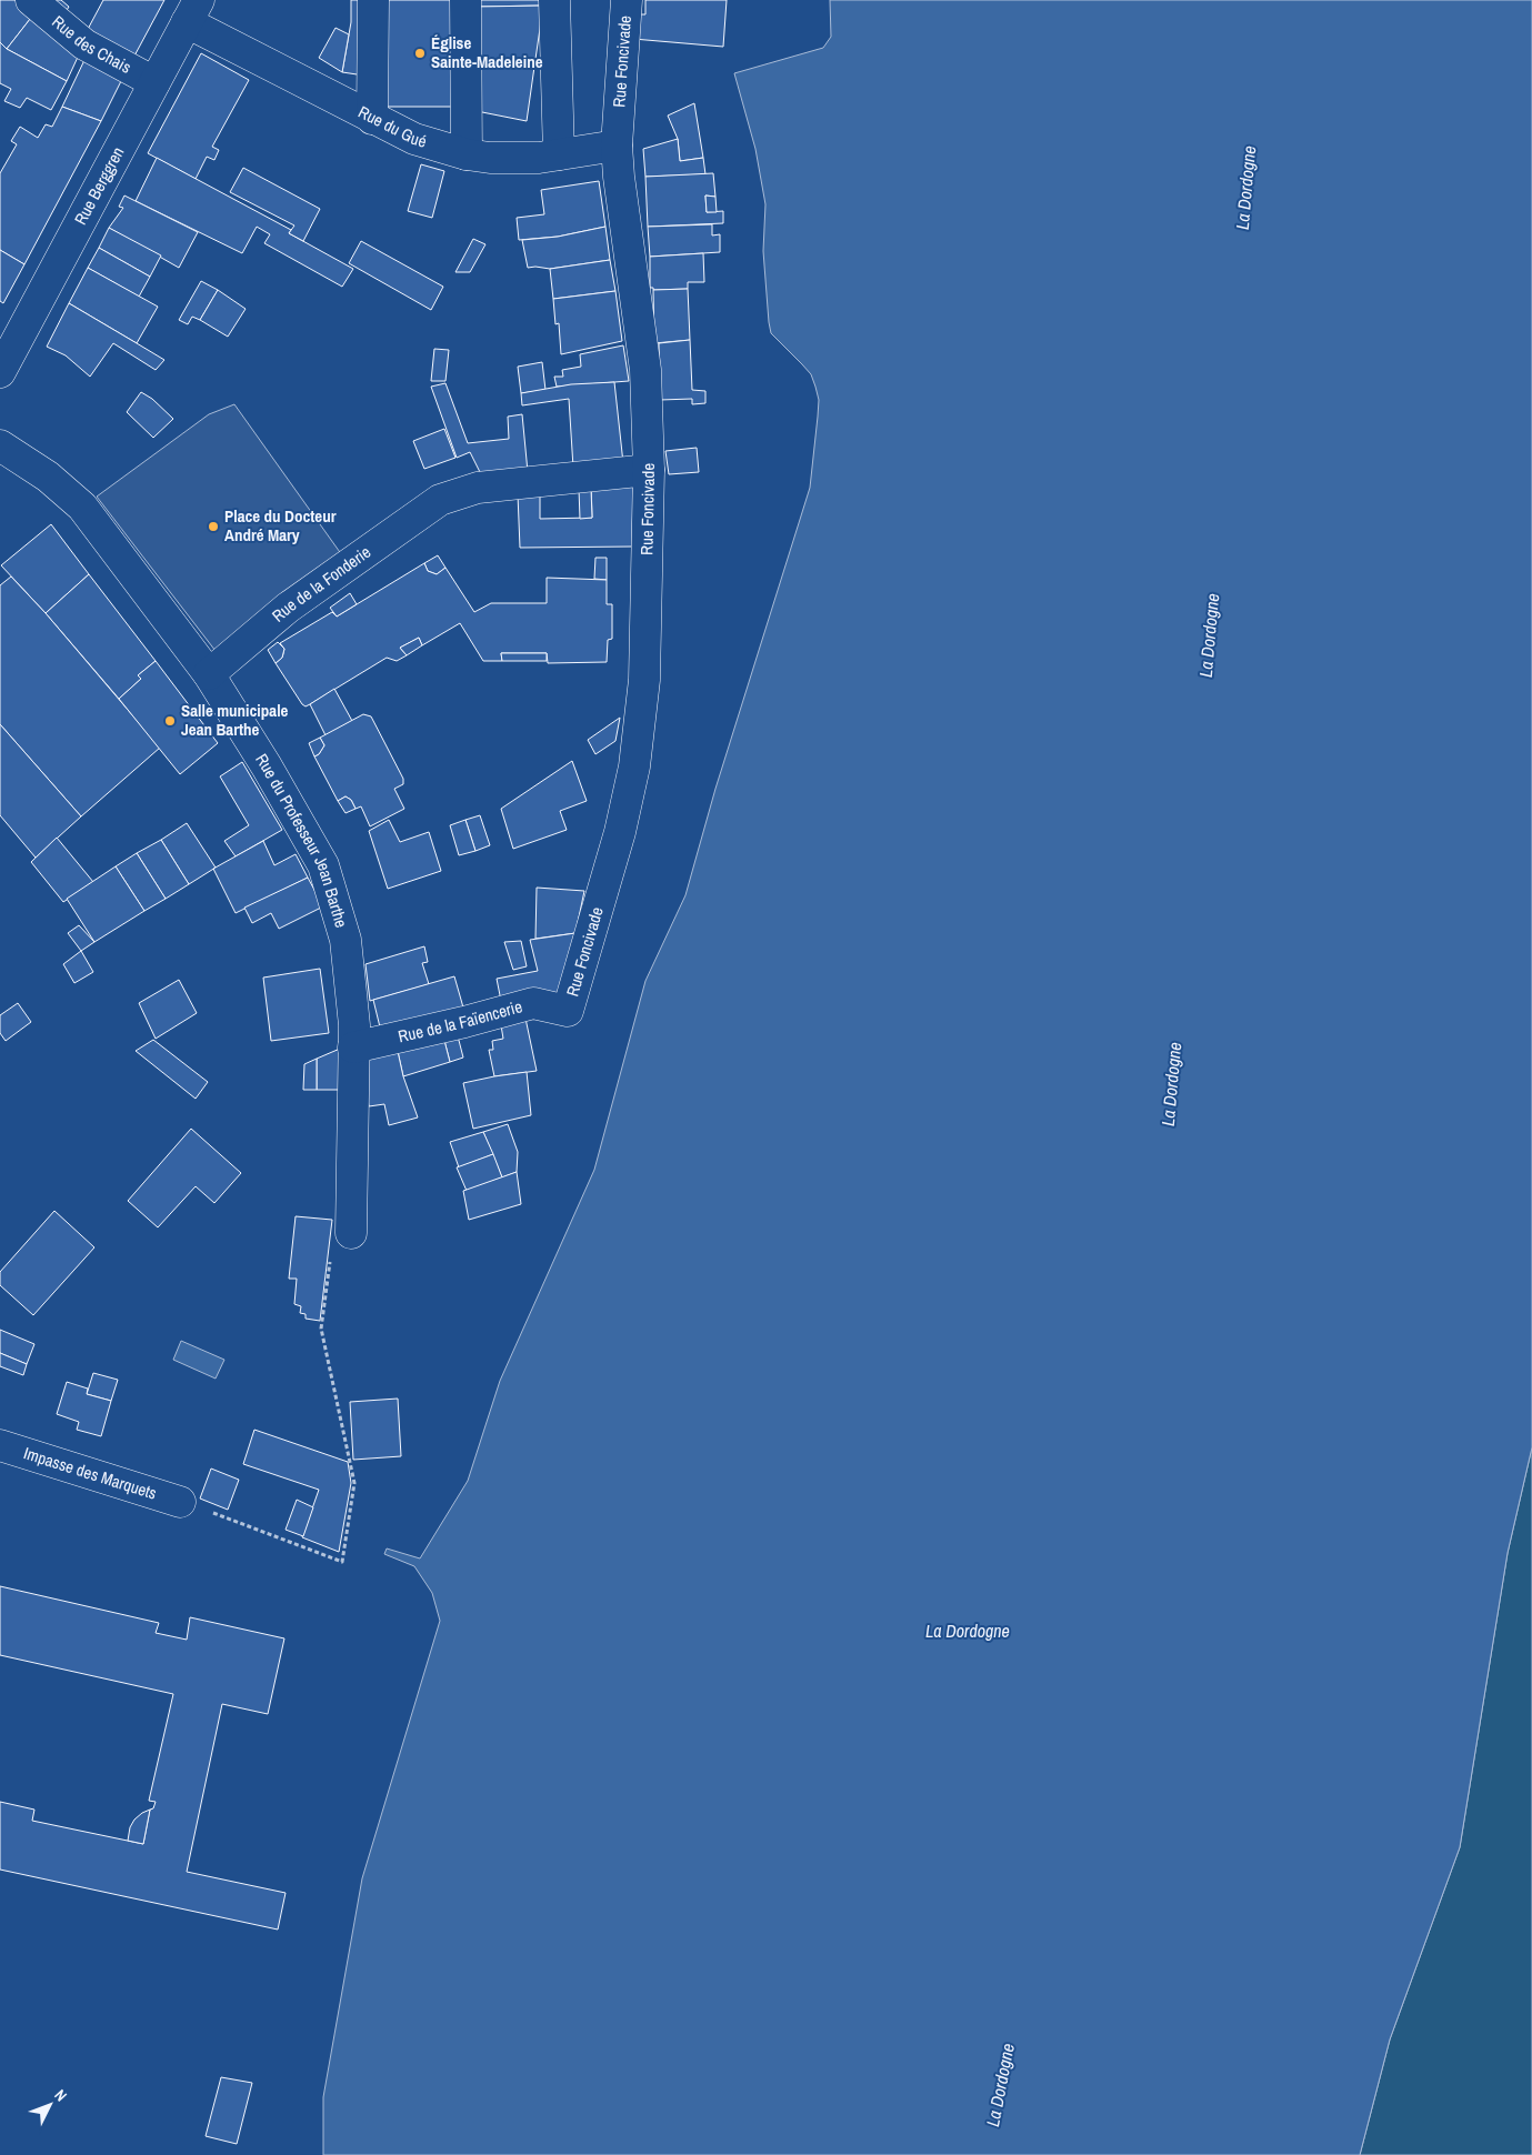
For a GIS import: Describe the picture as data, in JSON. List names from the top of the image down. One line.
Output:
{"streets":{"street":["Rue des Chais","Rue Foncivade","Rue du Gué","Rue Berggren","Rue de la Fonderie","Rue du Professeur Jean Barthe","Rue de la Faïencerie","Impasse des Marquets"]},"crossings":[["Rue des Chais","Rue Berggren"],["Rue Foncivade","Rue du Gué"],["Rue Foncivade","Rue de la Fonderie"],["Rue Foncivade","Rue de la Faïencerie"],["Rue du Gué","Rue Berggren"],["Rue de la Fonderie","Rue du Professeur Jean Barthe"],["Rue du Professeur Jean Barthe","Rue de la Faïencerie"]],"water":["La Dordogne"],"places":["Église Sainte-Madeleine","Place du Docteur André Mary","Salle municipale Jean Barthe"],"north":"top right"}
